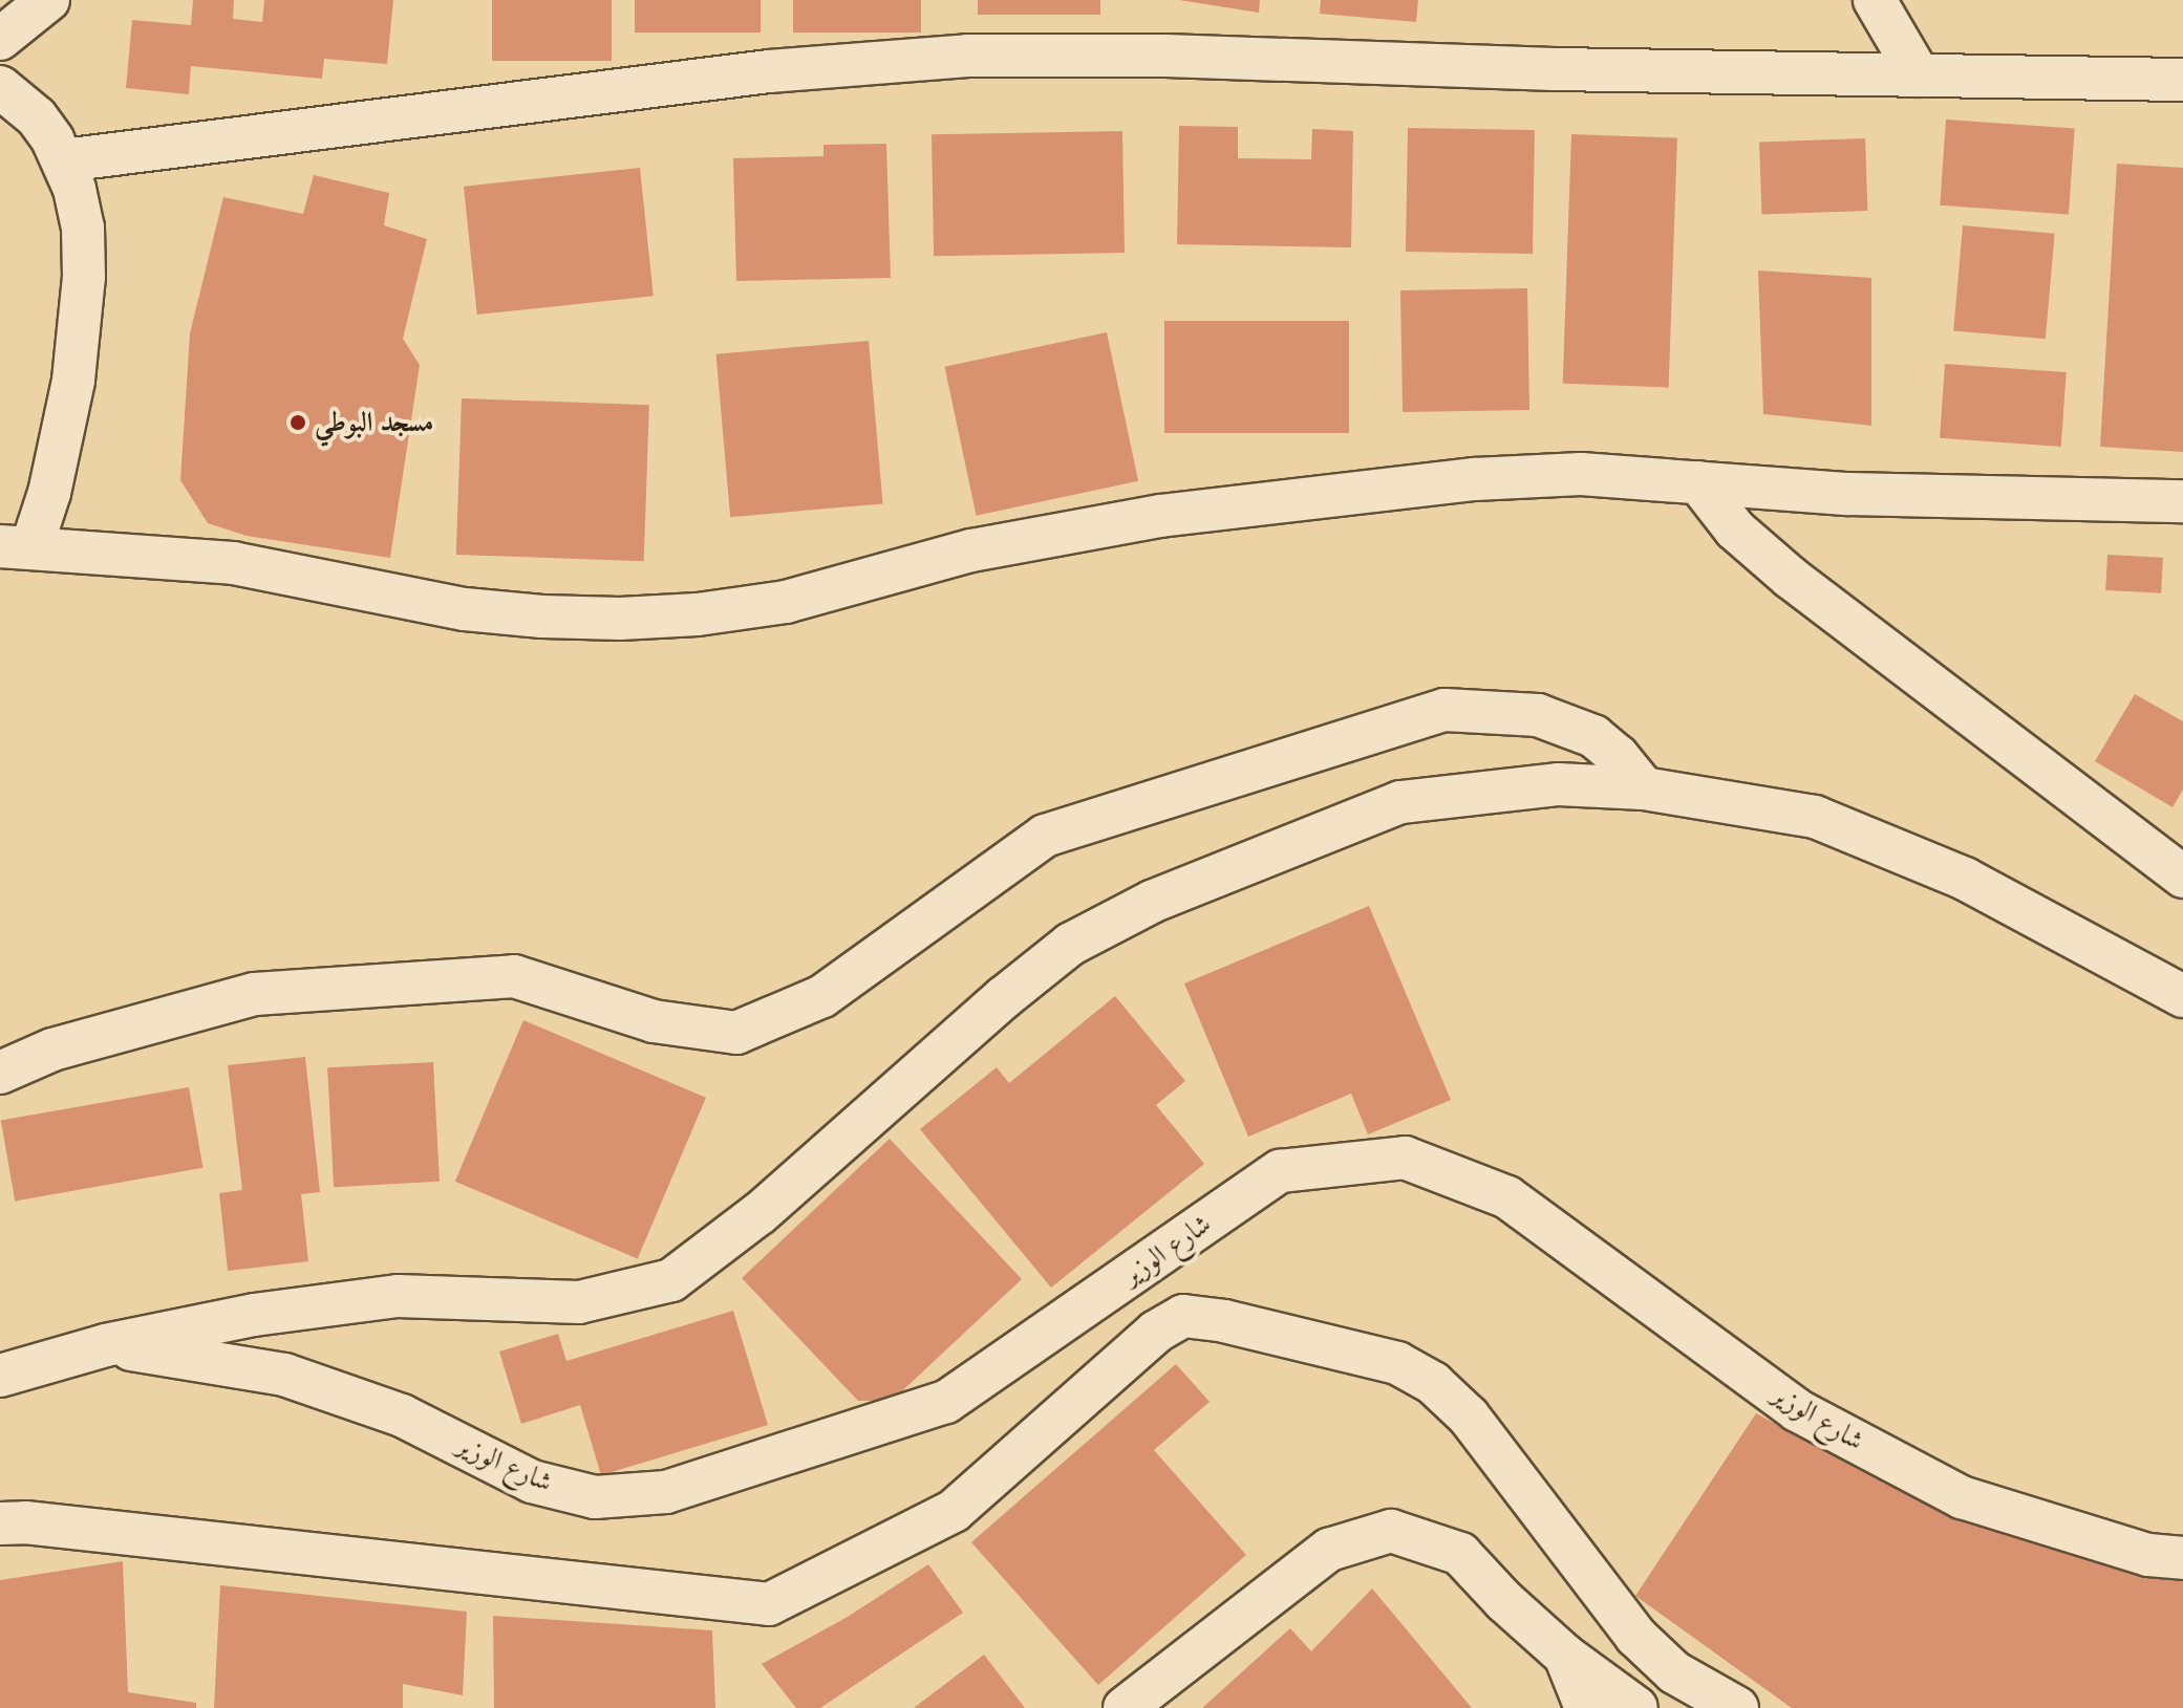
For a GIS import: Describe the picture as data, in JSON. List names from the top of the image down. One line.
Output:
{"streets":{"street":["شارع الوزير"]},"places":["مسجد البوطي"]}
